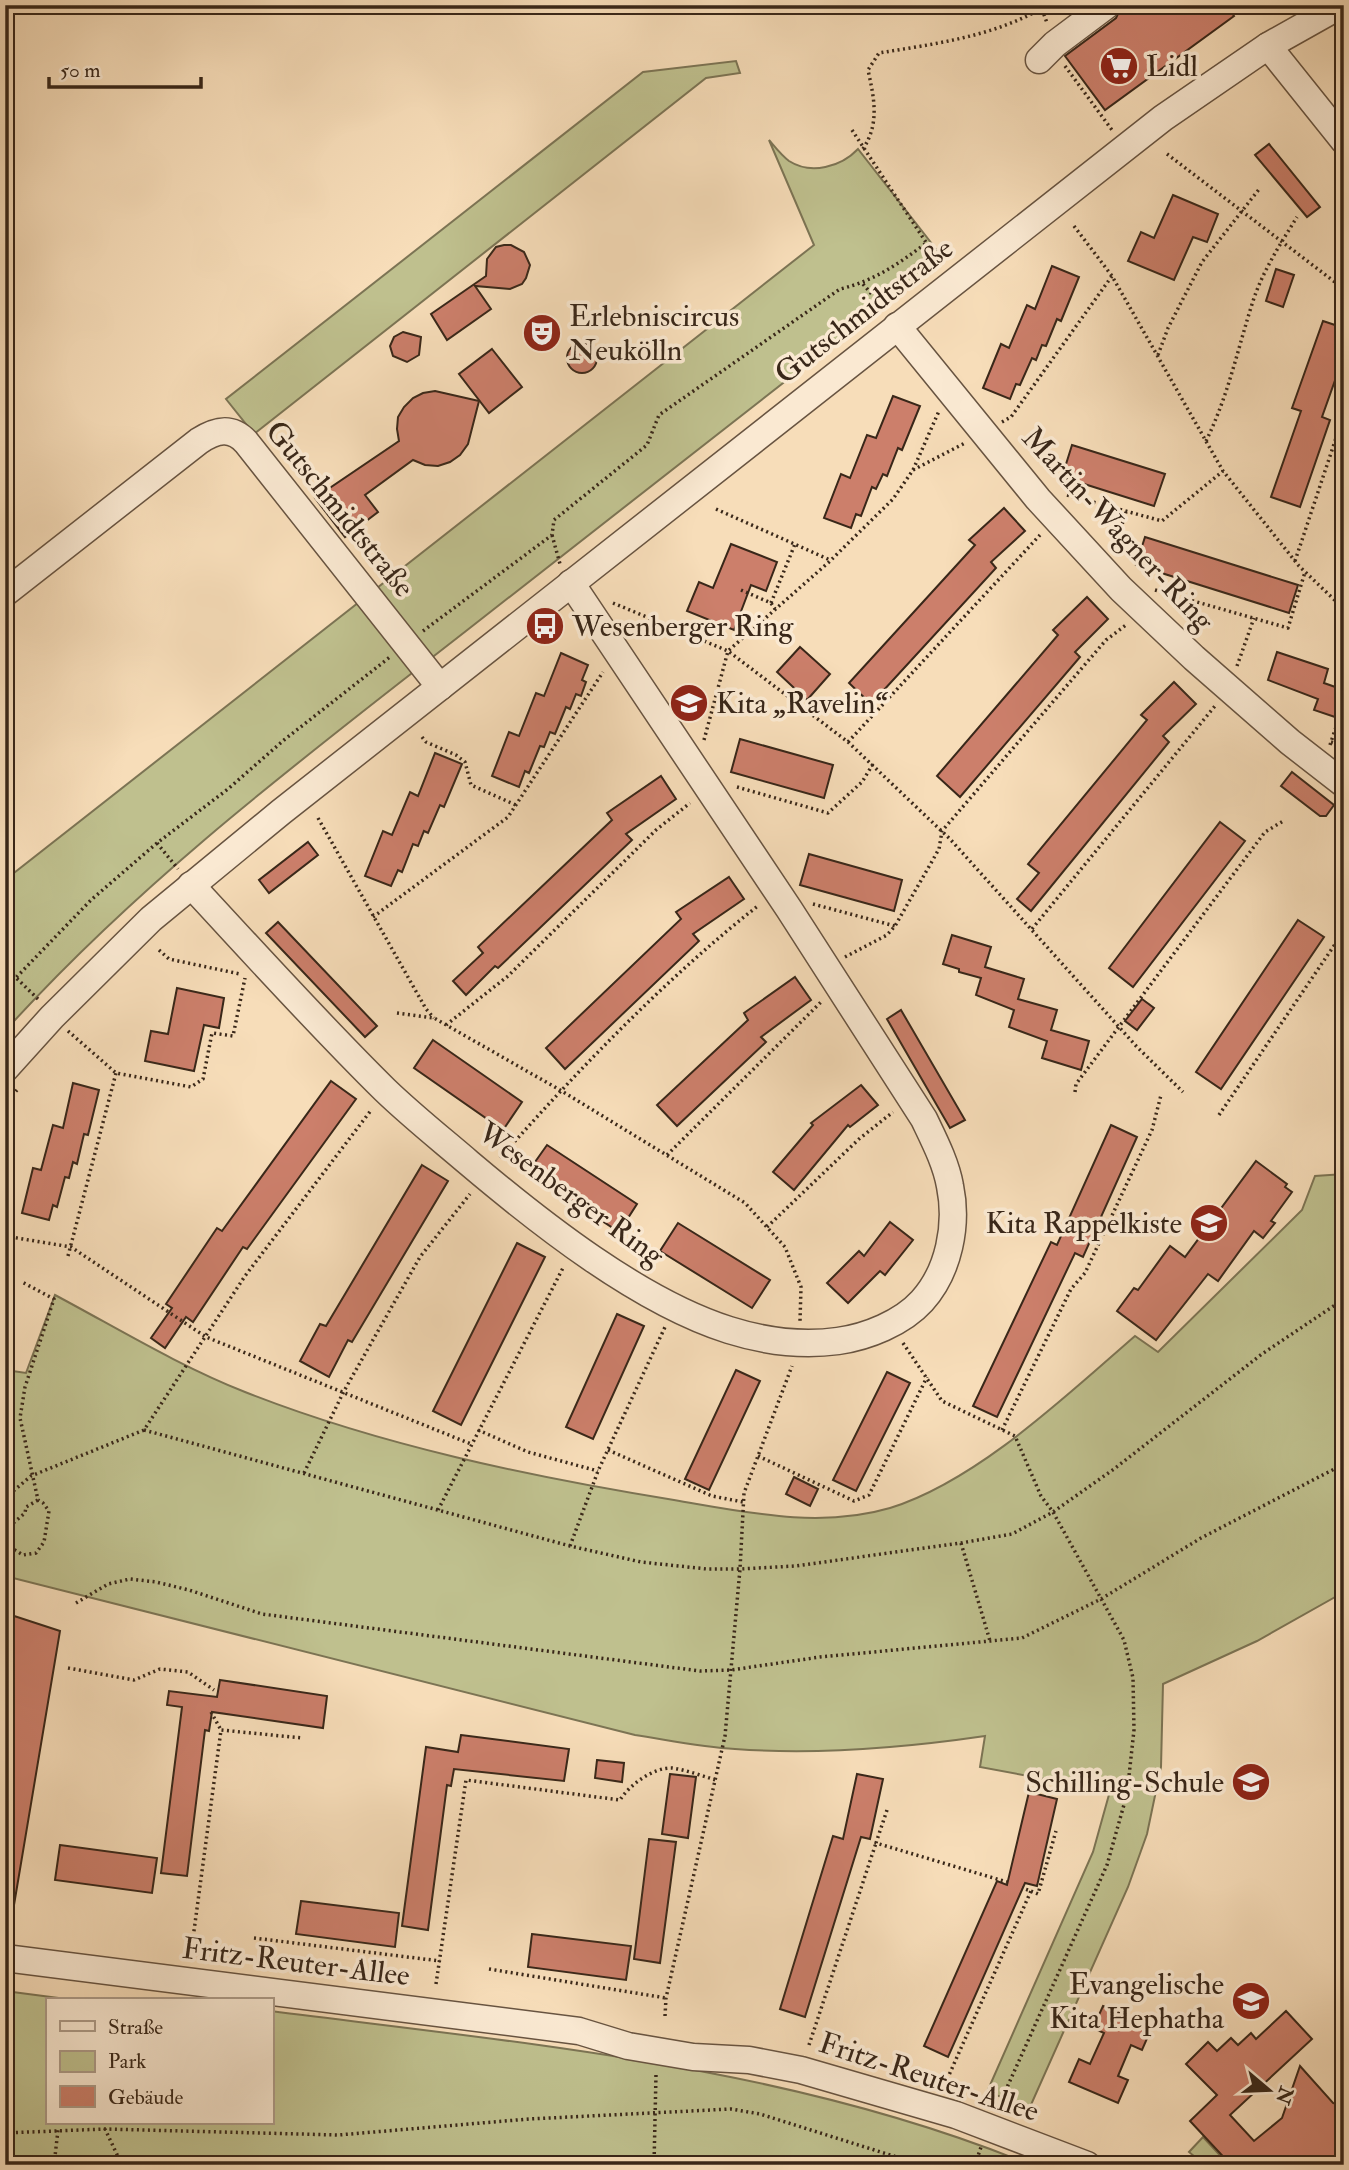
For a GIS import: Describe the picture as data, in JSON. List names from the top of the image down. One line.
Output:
{"streets":{"street":["Gutschmidtstraße","Martin-Wagner-Ring","Wesenberger Ring","Fritz-Reuter-Allee"]},"crossings":[["Gutschmidtstraße","Martin-Wagner-Ring"],["Gutschmidtstraße","Wesenberger Ring"]],"places":{"supermarket":["Lidl"],"theatre":["Erlebniscircus Neukölln"],"bus stop":["Wesenberger Ring"],"school or university":["Kita „Ravelin“","Kita Rappelkiste","Schilling-Schule","Evangelische Kita Hephatha"]},"legend":["Straße","Park","Gebäude"],"scale_bar":"50 m","north":"right"}
